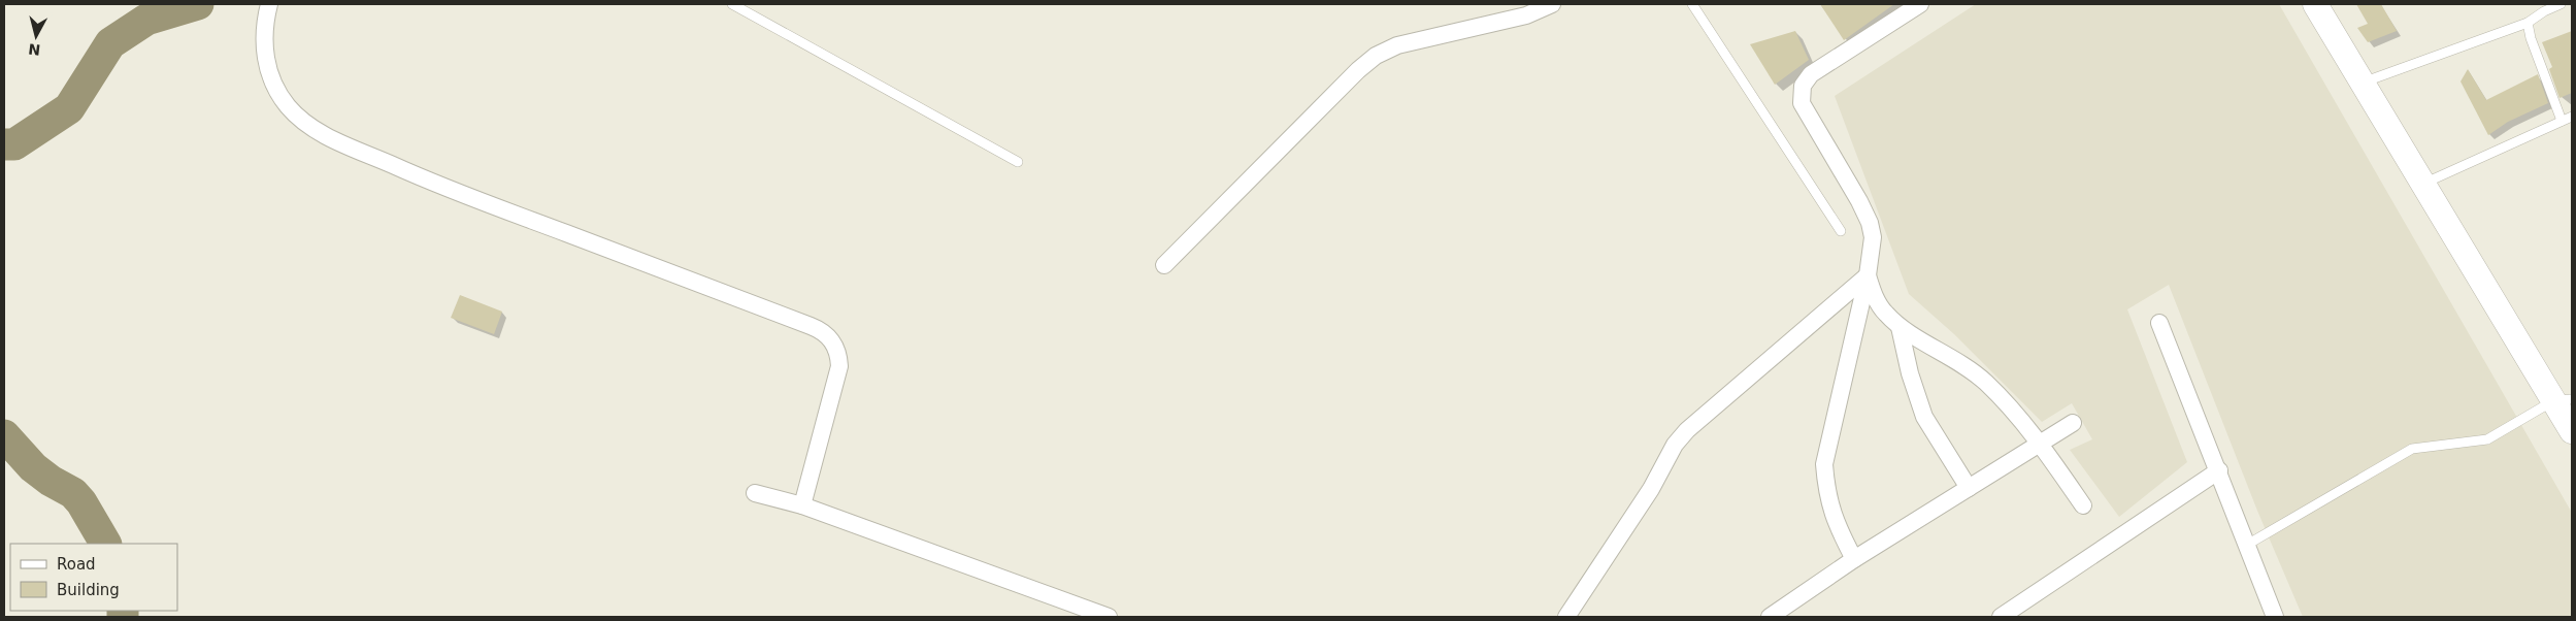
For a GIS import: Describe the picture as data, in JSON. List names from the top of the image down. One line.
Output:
{"legend":["Road","Building"],"north":"bottom"}
